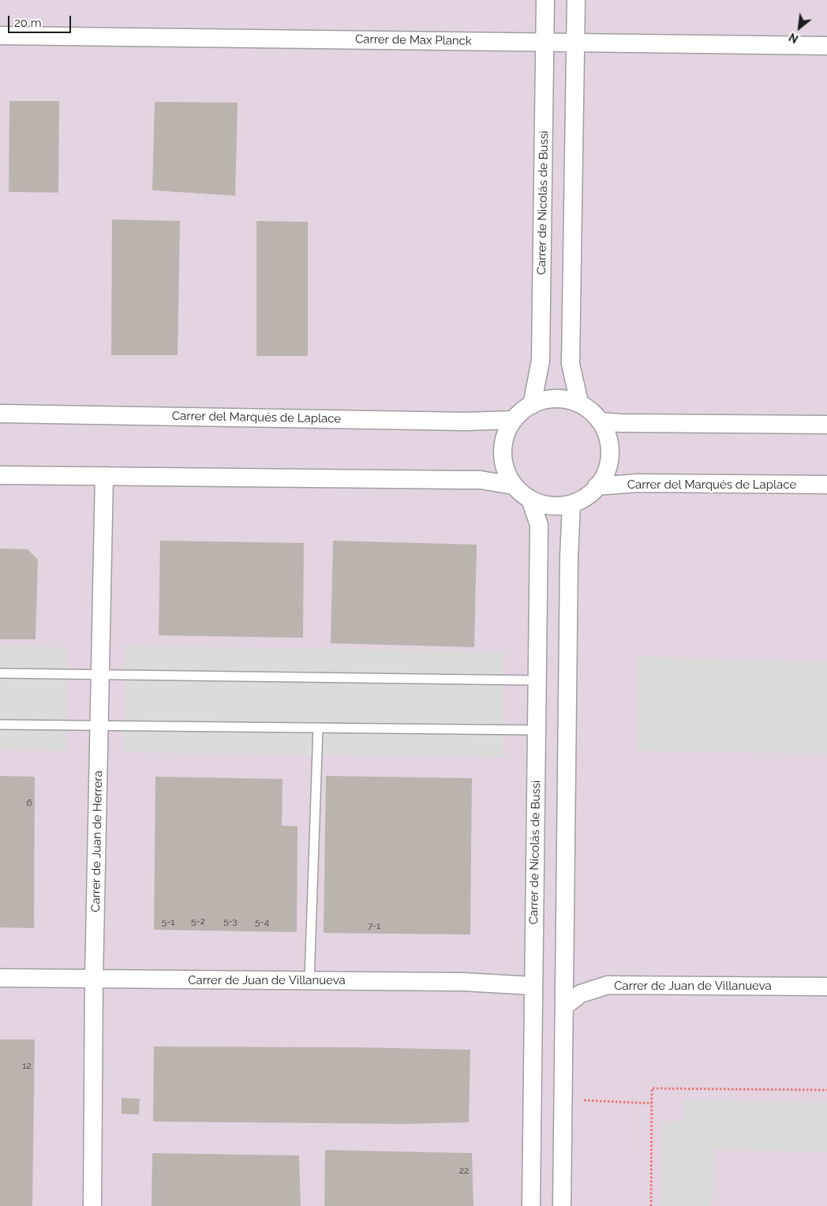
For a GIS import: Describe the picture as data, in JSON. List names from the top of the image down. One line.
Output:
{"streets":{"street":["Carrer de Max Planck","Carrer de Nicolás de Bussi","Carrer del Marqués de Laplace","Carrer de Juan de Herrera","Carrer de Juan de Villanueva"]},"crossings":[["Carrer de Max Planck","Carrer de Nicolás de Bussi"],["Carrer de Nicolás de Bussi","Carrer del Marqués de Laplace"],["Carrer de Nicolás de Bussi","Carrer de Juan de Villanueva"],["Carrer de Juan de Herrera","Carrer de Juan de Villanueva"]],"house_numbers":["6","5-2","5-3","5-1","5-4","7-1","12","22"],"scale_bar":"20 m","north":"bottom left"}
